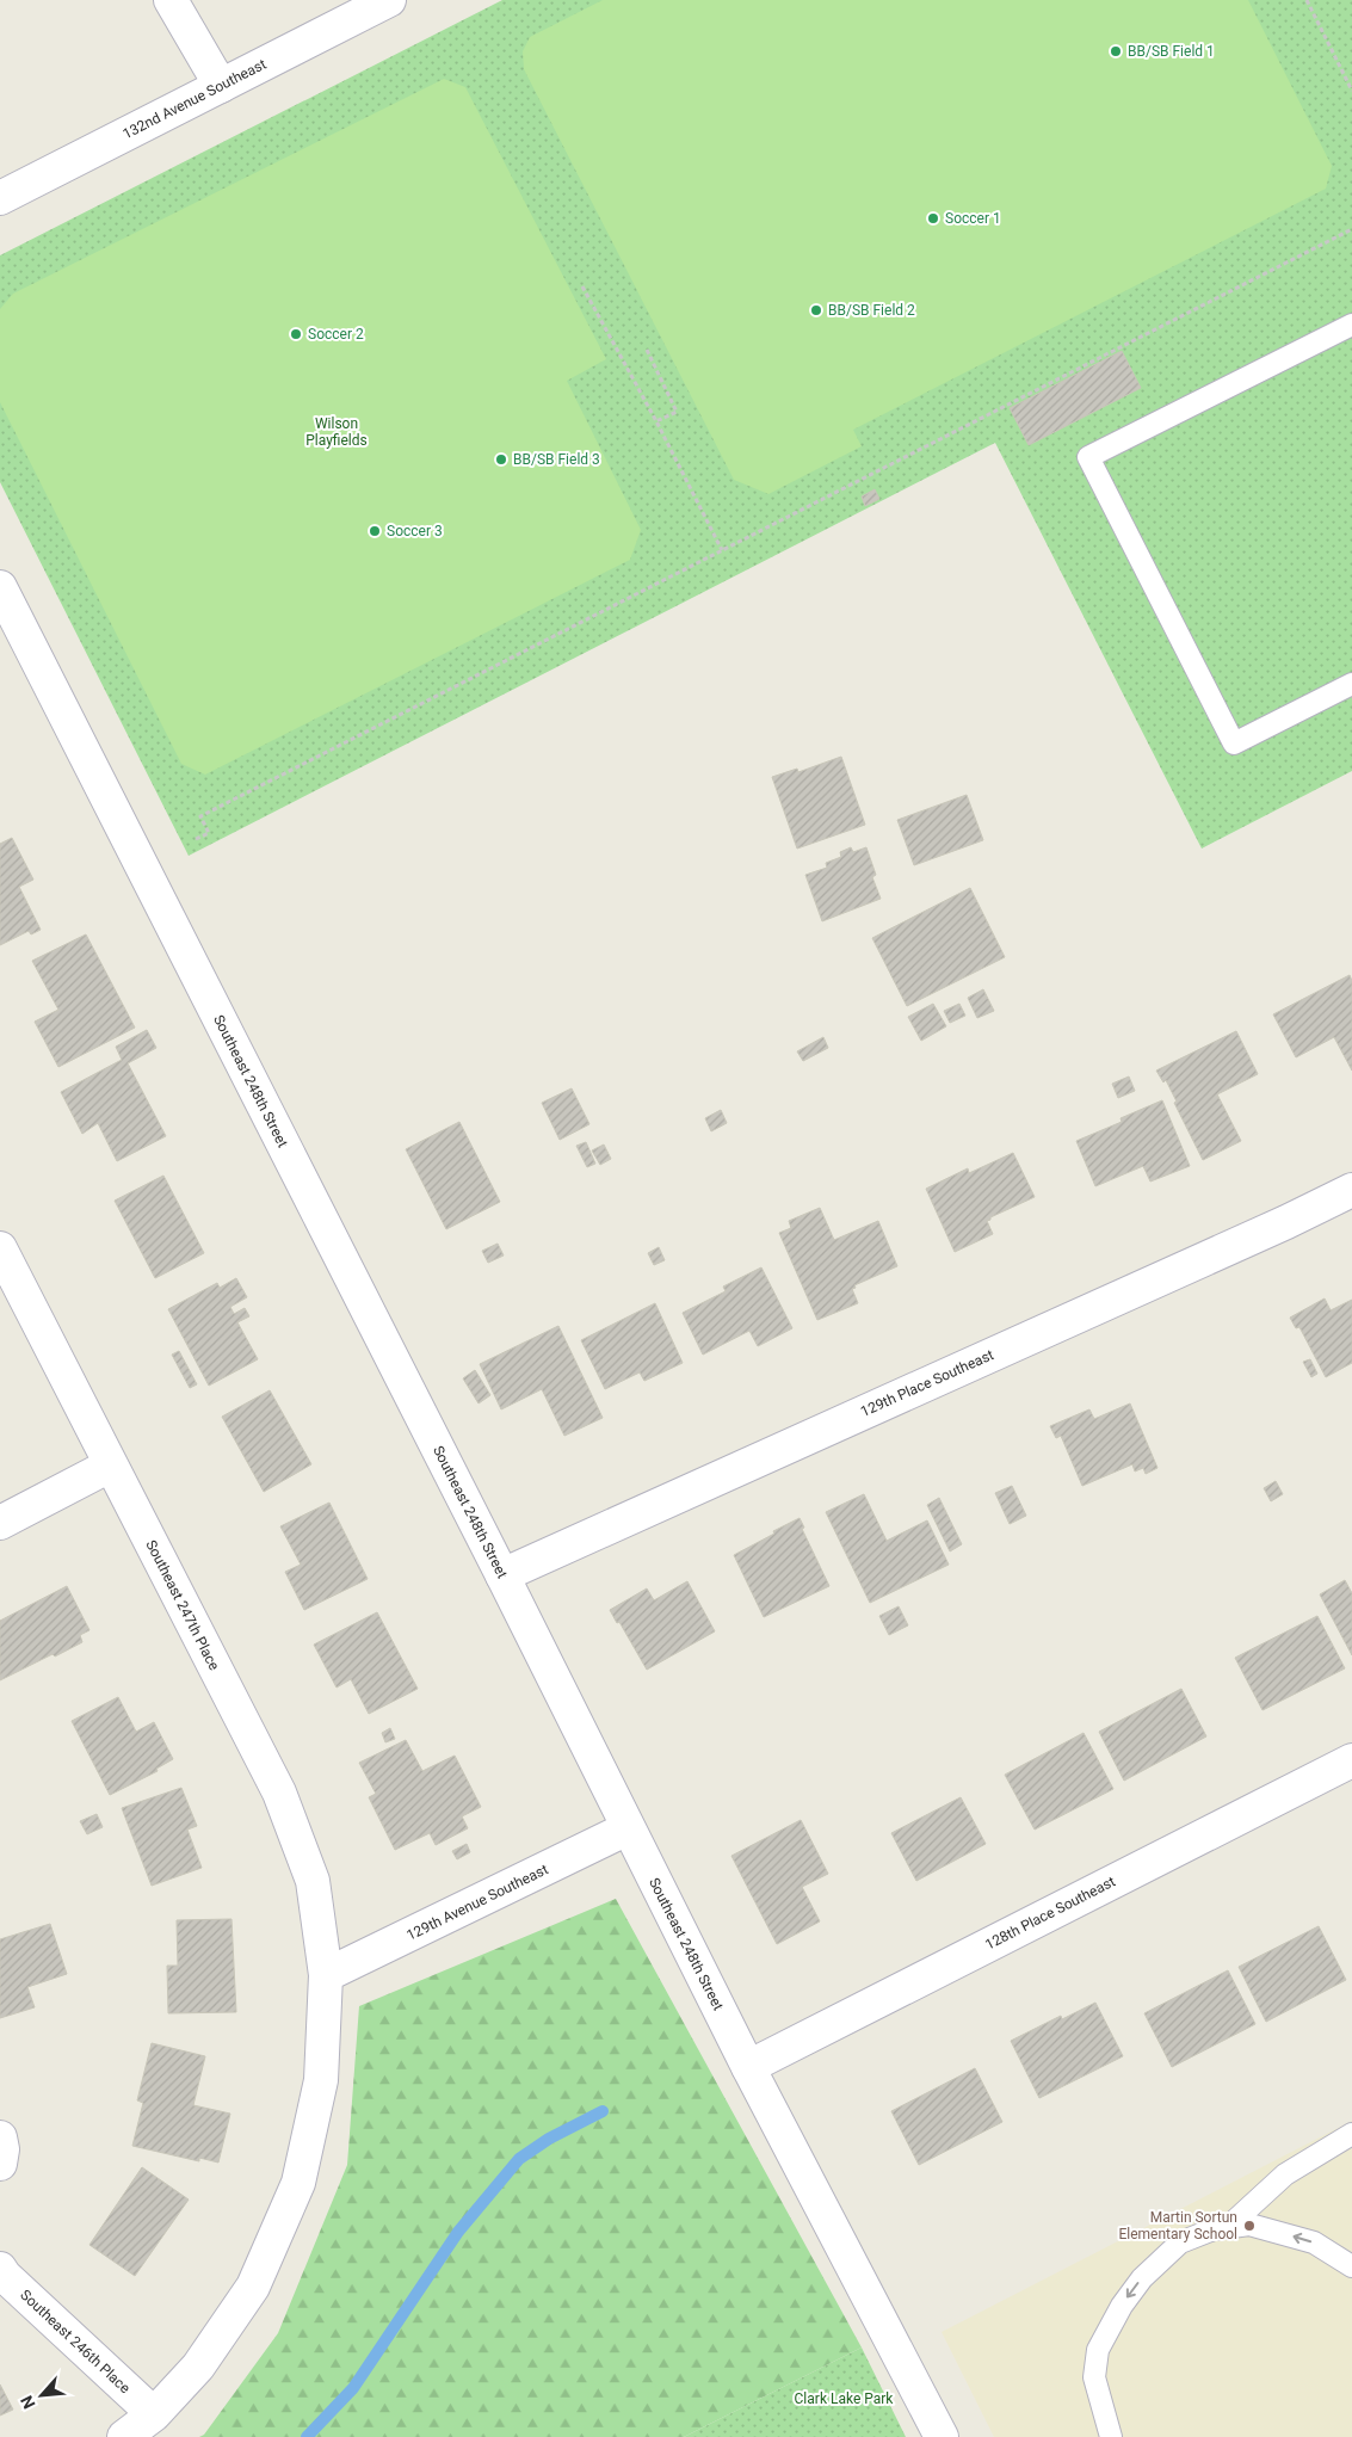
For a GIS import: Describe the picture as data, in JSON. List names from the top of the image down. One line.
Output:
{"streets":{"street":["132nd Avenue Southeast","Southeast 248th Street","129th Place Southeast","Southeast 247th Place","129th Avenue Southeast","128th Place Southeast","Southeast 246th Place"]},"crossings":[["Southeast 248th Street","129th Place Southeast"],["Southeast 248th Street","129th Avenue Southeast"],["Southeast 248th Street","128th Place Southeast"],["Southeast 247th Place","129th Avenue Southeast"]],"parks":["Wilson Playfields","Clark Lake Park"],"places":["BB/SB Field 1","Soccer 1","BB/SB Field 2","Soccer 2","BB/SB Field 3","Soccer 3","Martin Sortun Elementary School"],"north":"bottom left"}
